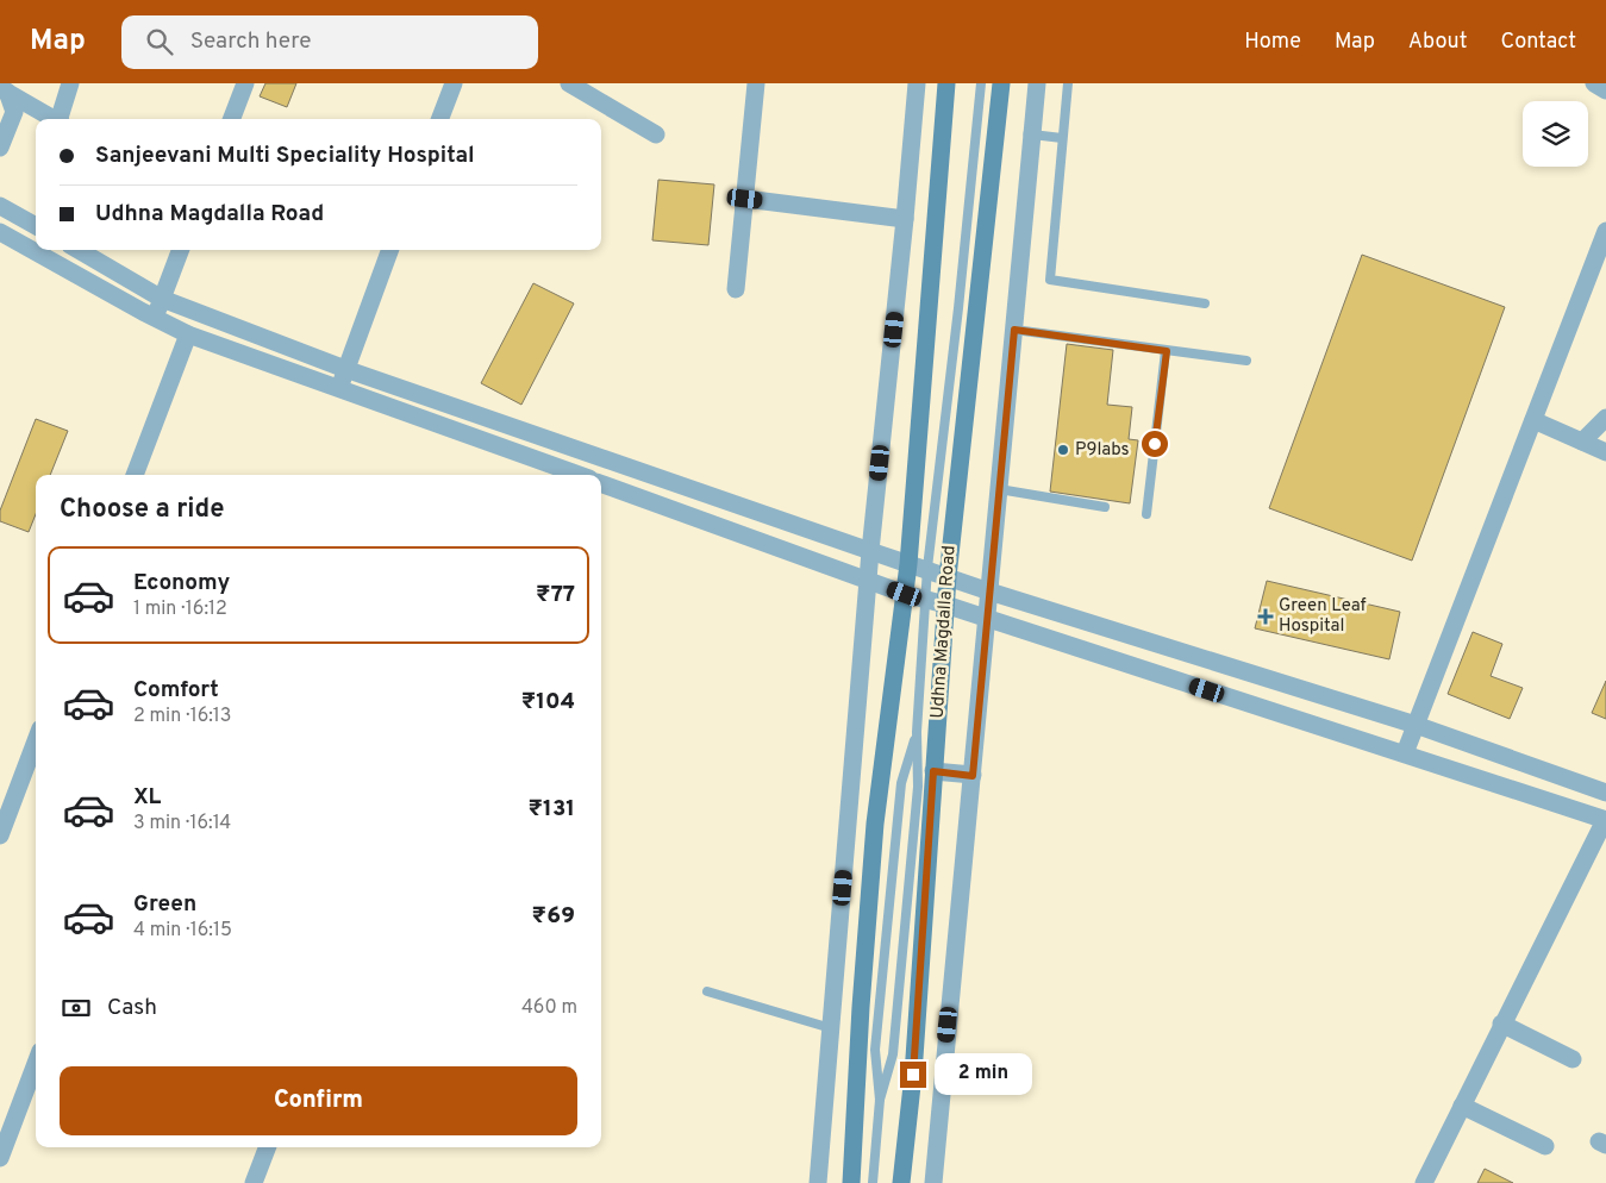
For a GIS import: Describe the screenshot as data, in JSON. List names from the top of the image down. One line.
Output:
{"streets":{"main road":["Udhna Magdalla Road"]},"places":{"other":["P9labs"],"health":["Green Leaf Hospital"]},"page":{"header":"Map","search":"Search here","nav":["Home","Map","About","Contact"],"banner":["Sanjeevani Multi Speciality Hospital","Udhna Magdalla Road"],"heading":"Choose a ride","list":[{"name":"Economy","note":"1 min · 16:12","value":"₹77"},{"name":"Comfort","note":"2 min · 16:13","value":"₹104"},{"name":"XL","note":"3 min · 16:14","value":"₹131"},{"name":"Green","note":"4 min · 16:15","value":"₹69"}],"pay":["Cash","460 m"],"bubble":"2 min","buttons":"Confirm"}}
